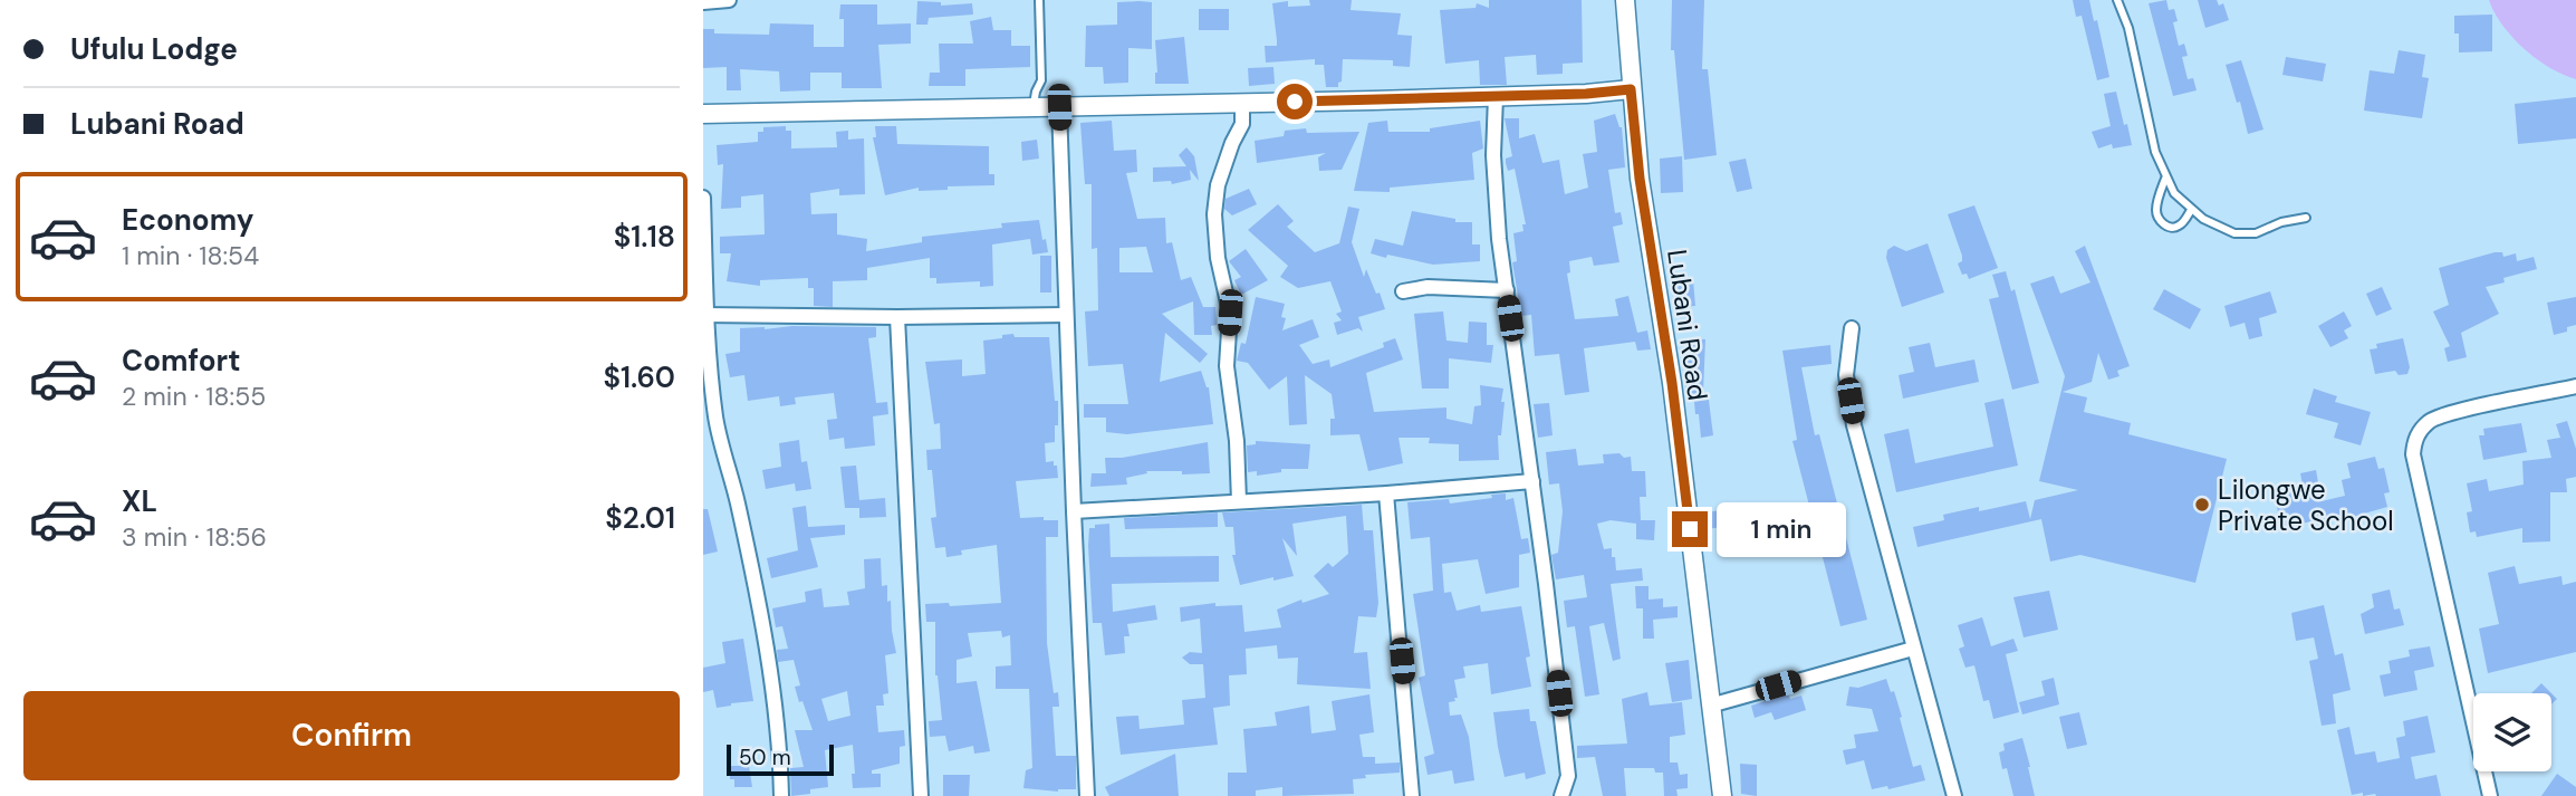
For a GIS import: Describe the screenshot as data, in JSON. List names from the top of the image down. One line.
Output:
{"streets":{"street":["Lubani Road"]},"places":["Lilongwe Private School"],"scale_bar":"50 m","page":{"banner":["Ufulu Lodge","Lubani Road"],"list":[{"name":"Economy","note":"1 min · 18:54","value":"$1.18"},{"name":"Comfort","note":"2 min · 18:55","value":"$1.60"},{"name":"XL","note":"3 min · 18:56","value":"$2.01"}],"bubble":"1 min","buttons":"Confirm","scale":"50 m"}}
